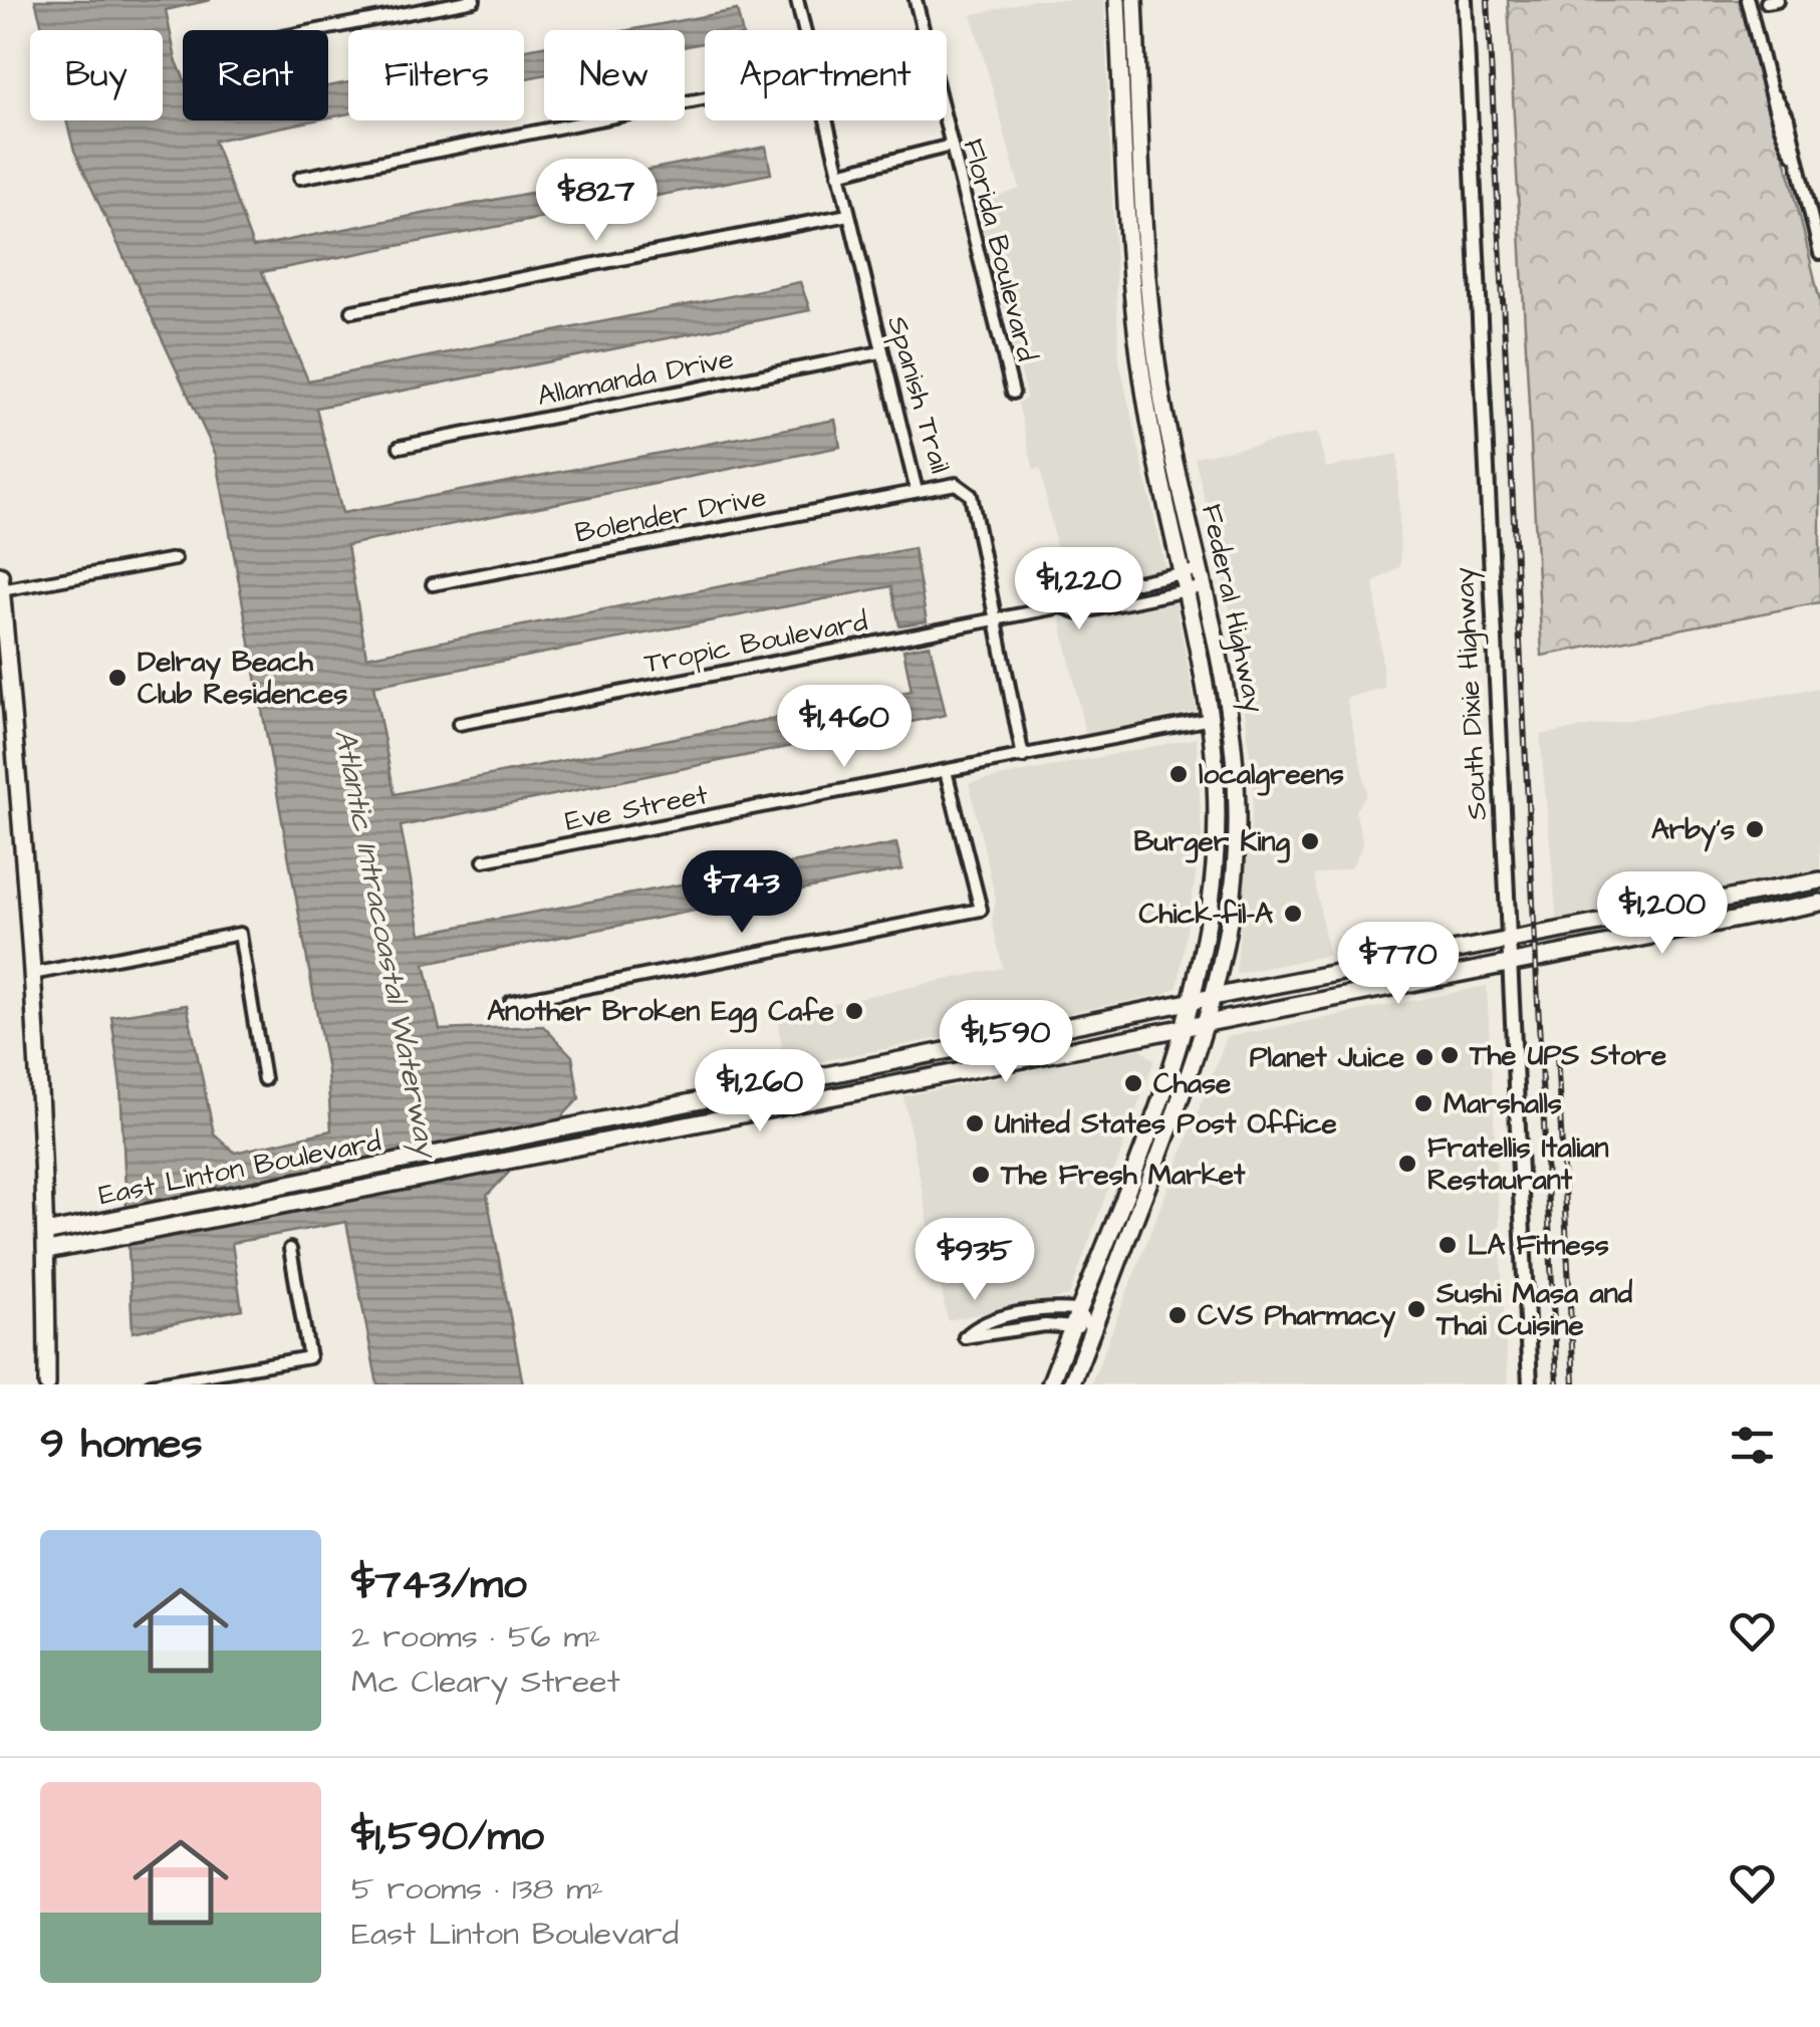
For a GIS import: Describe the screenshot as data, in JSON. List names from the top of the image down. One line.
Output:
{"streets":{"main road":["Federal Highway","East Linton Boulevard"],"street":["Florida Boulevard","Allamanda Drive","Spanish Trail","Bolender Drive","Tropic Boulevard","South Dixie Highway","Eve Street"]},"crossings":[["Allamanda Drive","Spanish Trail"],["Spanish Trail","Bolender Drive"],["Spanish Trail","Tropic Boulevard"],["Spanish Trail","Eve Street"],["Federal Highway","Tropic Boulevard"],["Federal Highway","Eve Street"],["Federal Highway","East Linton Boulevard"],["South Dixie Highway","East Linton Boulevard"]],"water":["Atlantic Intracoastal Waterway"],"places":["Delray Beach Club Residences","localgreens","Arby's","Burger King","Chick-fil-A","Another Broken Egg Cafe","The UPS Store","Planet Juice","Chase","Marshalls","United States Post Office","Fratellis Italian Restaurant","The Fresh Market","LA Fitness","Sushi Masa and Thai Cuisine","CVS Pharmacy"],"page":{"chip":["Buy","Rent","Filters","New","Apartment"],"price":["$827","$1,220","$1,460","$743","$1,200","$770","$1,590","$1,260","$935"],"heading":"9 homes","list":[{"name":"$743/mo","note":"2 rooms · 56 m² · Mc Cleary Street"},{"name":"$1,590/mo","note":"5 rooms · 138 m² · East Linton Boulevard"}]}}
